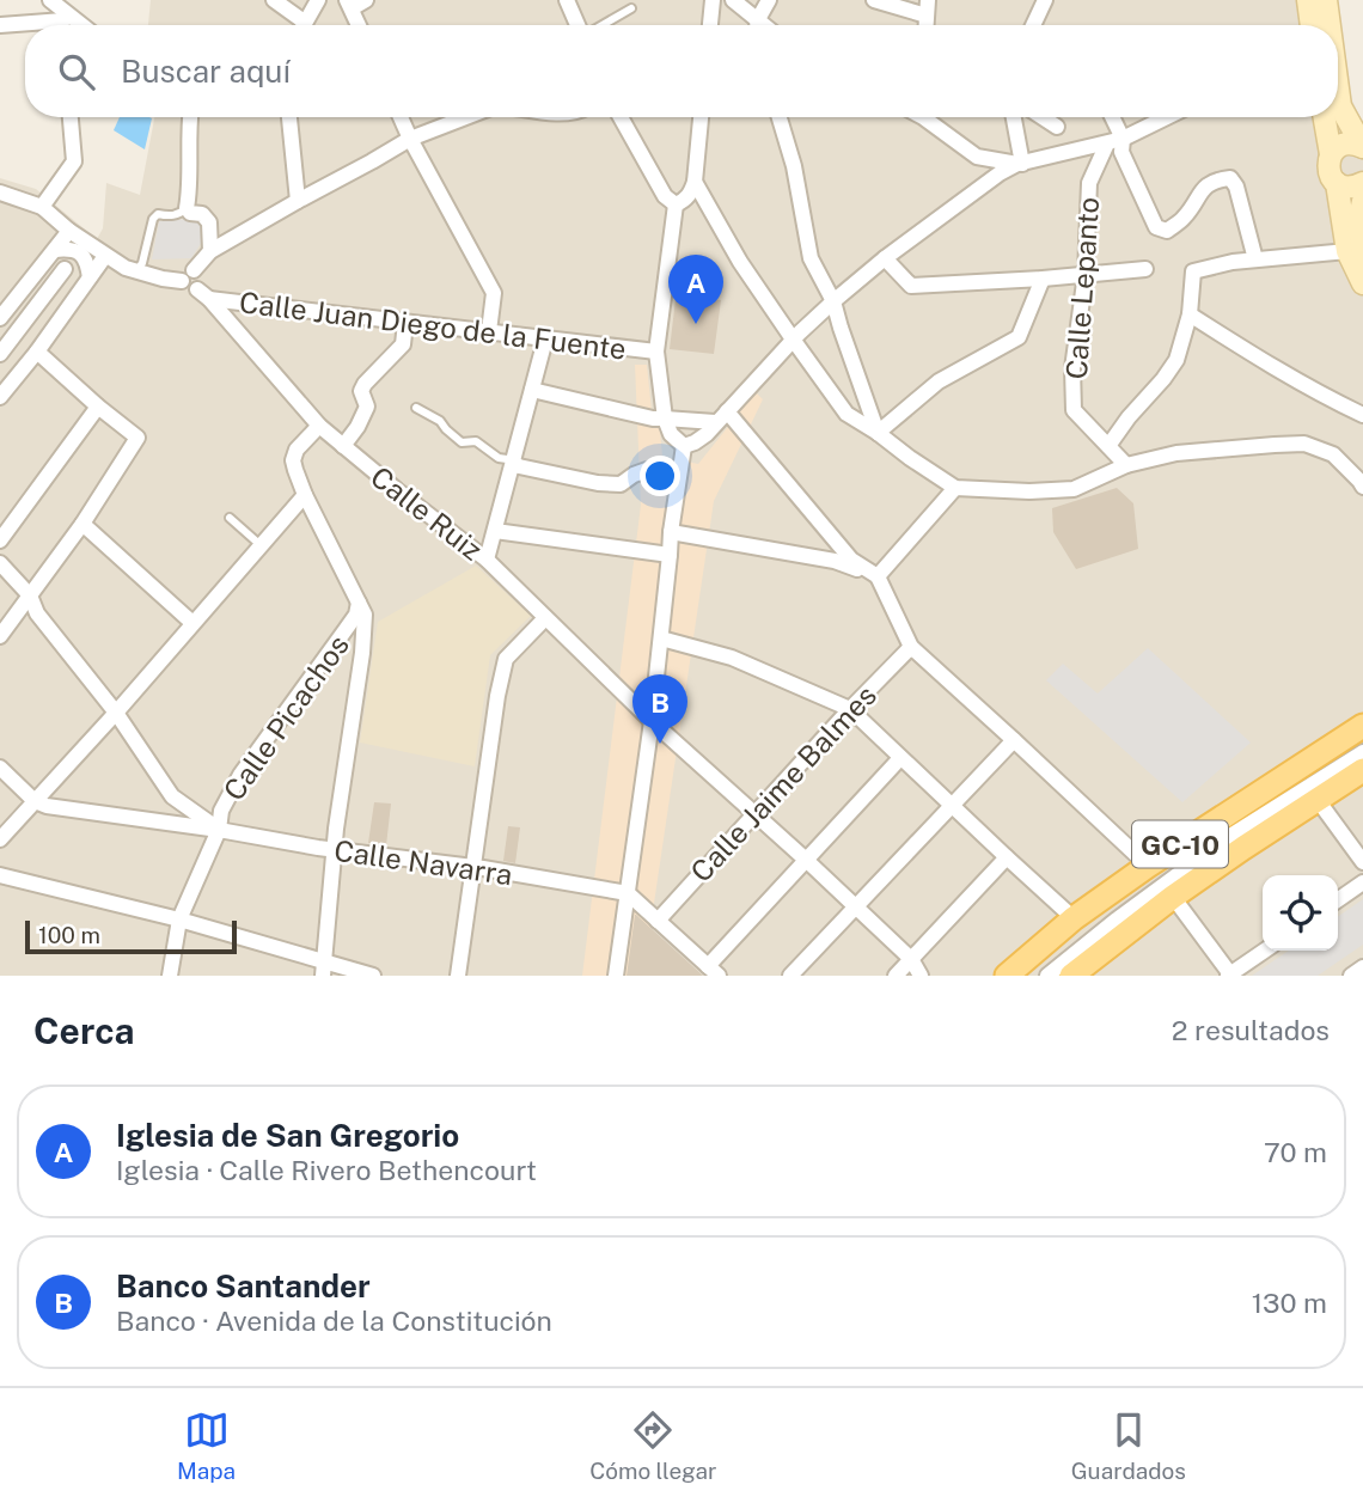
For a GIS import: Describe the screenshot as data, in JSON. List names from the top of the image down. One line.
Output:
{"streets":{"main road":["GC-10"],"street":["Calle Lepanto","Calle Juan Diego de la Fuente","Calle Ruiz","Calle Picachos","Calle Jaime Balmes","Calle Navarra"]},"crossings":[["Calle Juan Diego de la Fuente","Calle Ruiz"],["Calle Ruiz","Calle Jaime Balmes"],["Calle Picachos","Calle Navarra"]],"scale_bar":"100 m","page":{"search":"Buscar aquí","pins":["A","B"],"scale":"100 m","heading":["Cerca","2 resultados"],"list":[{"mark":"A","name":"Iglesia de San Gregorio","note":"Iglesia · Calle Rivero Bethencourt","value":"70 m"},{"mark":"B","name":"Banco Santander","note":"Banco · Avenida de la Constitución","value":"130 m"}],"nav":["Mapa","Cómo llegar","Guardados"]}}
